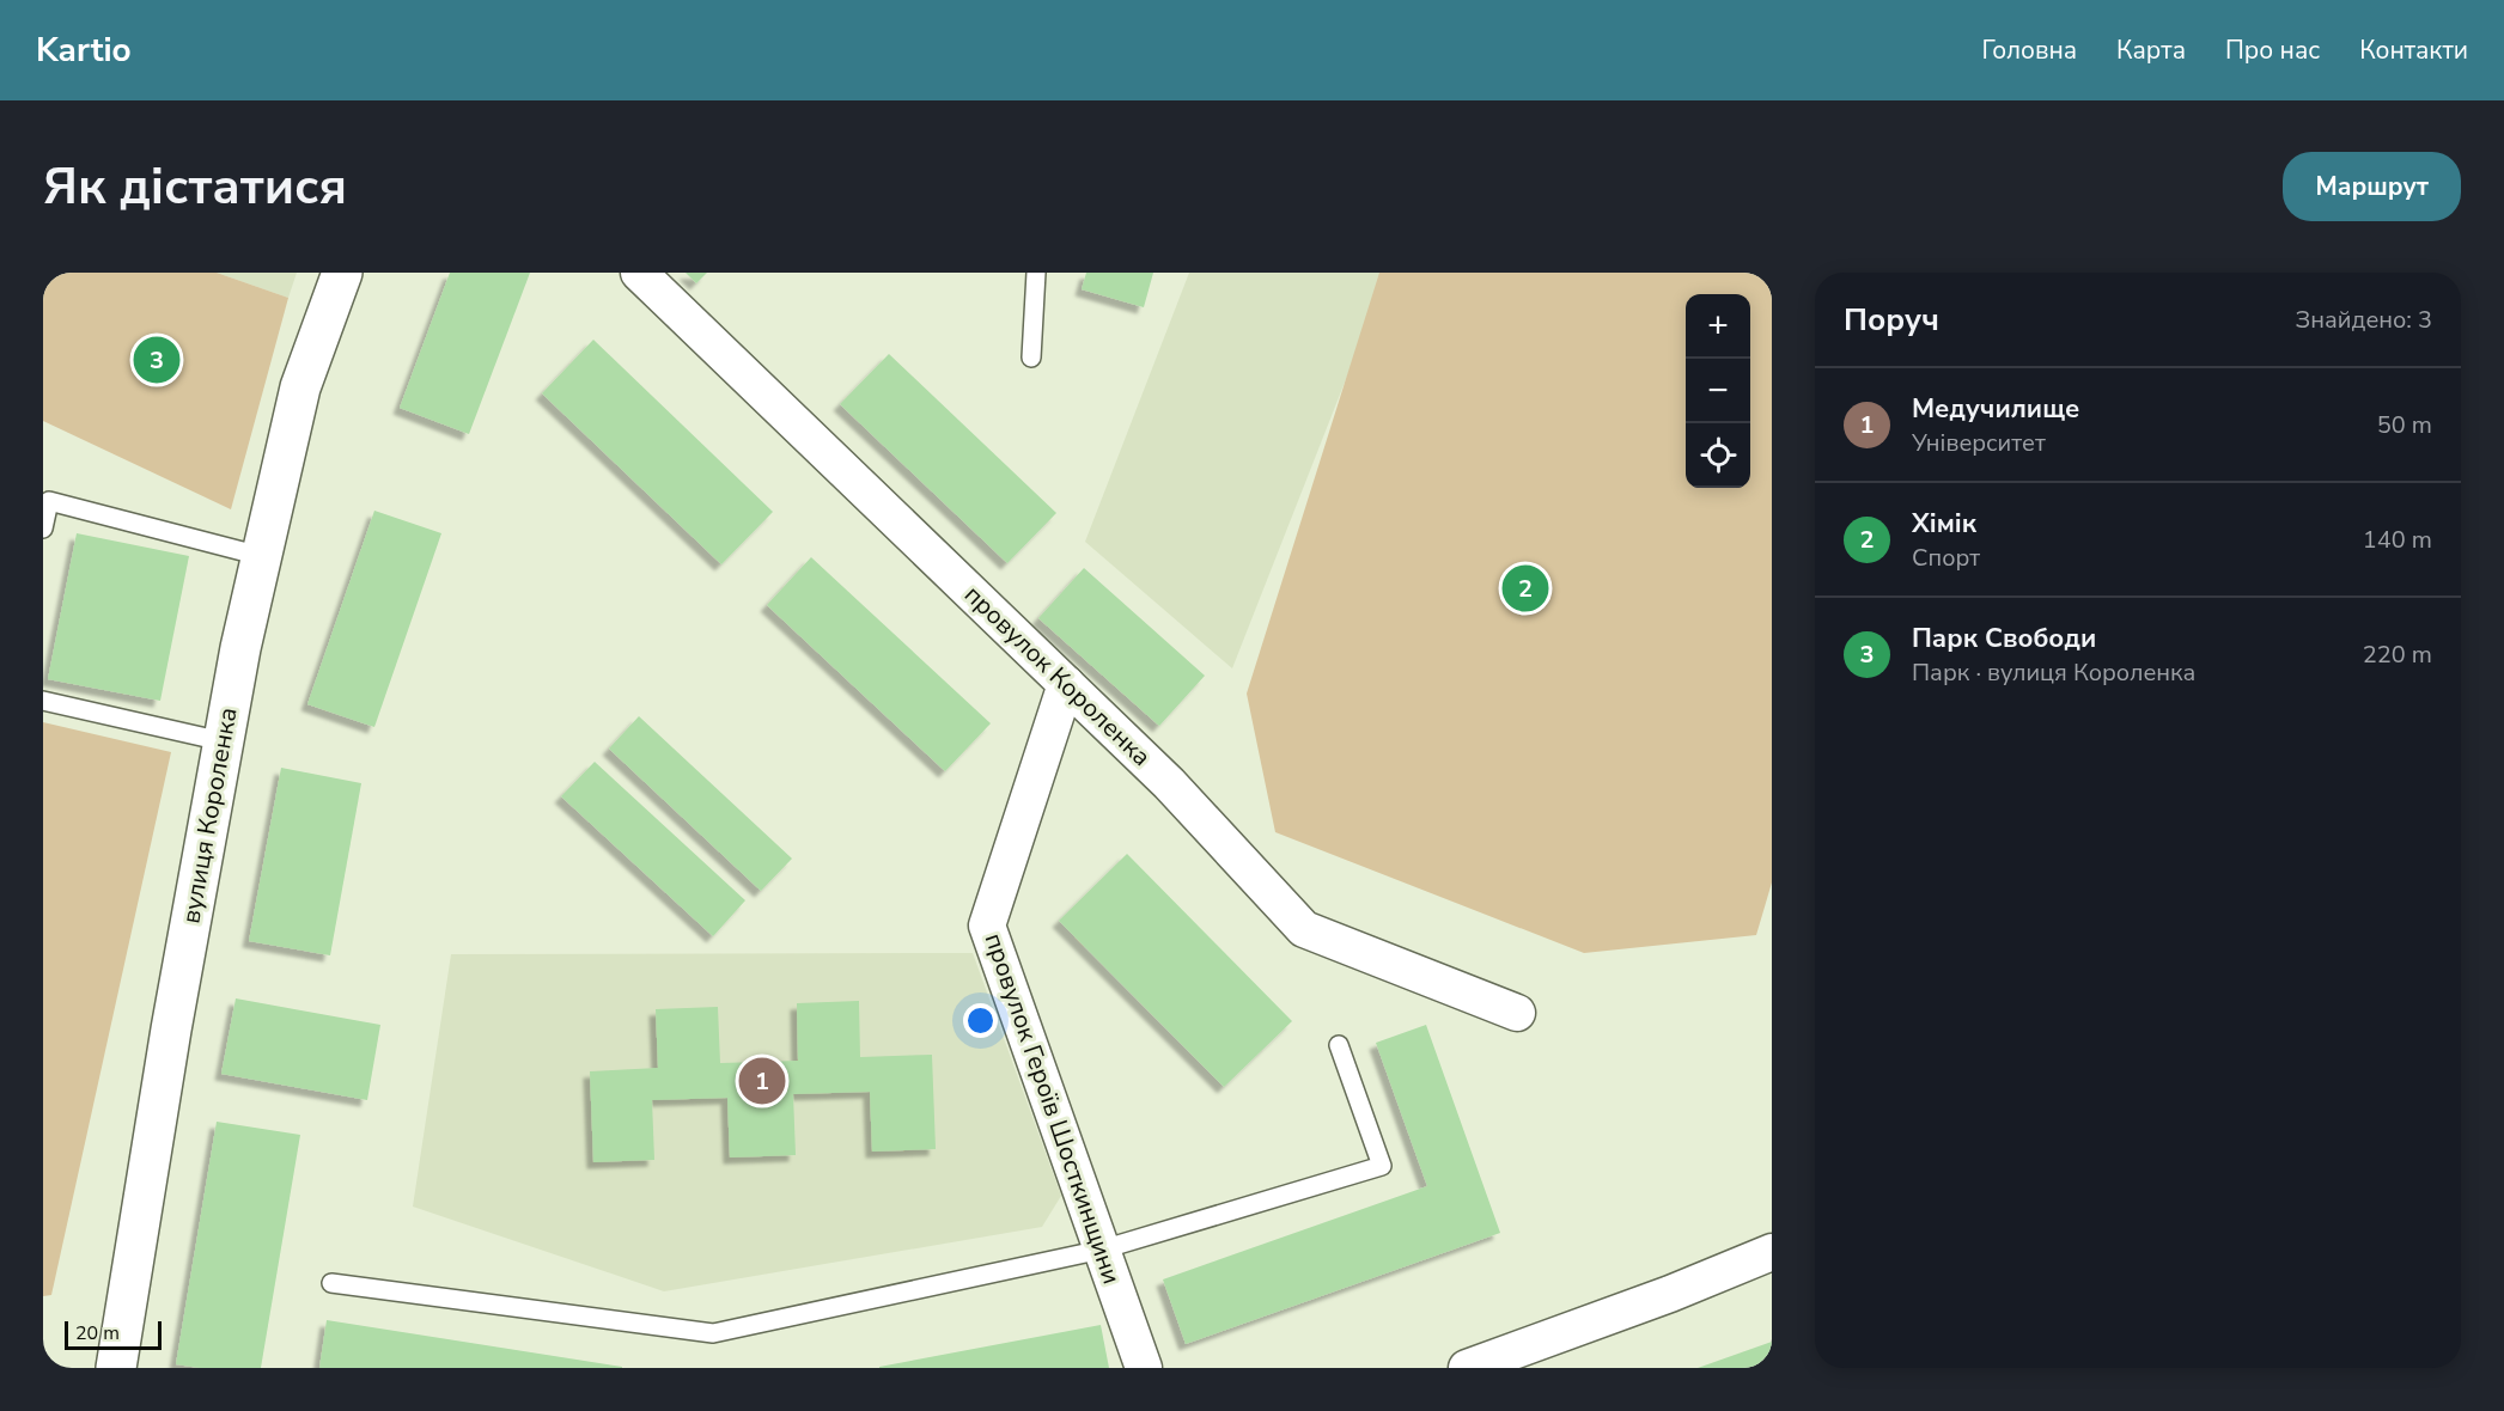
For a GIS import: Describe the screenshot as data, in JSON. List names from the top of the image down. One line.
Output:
{"streets":{"main road":["вулиця Короленка"],"street":["провулок Короленка","провулок Героїв Шосткинщини"]},"crossings":[["провулок Короленка","провулок Героїв Шосткинщини"]],"scale_bar":"20 m","page":{"header":"Kartio","nav":["Головна","Карта","Про нас","Контакти"],"buttons":"Маршрут","title":"Як дістатися","heading":["Поруч","Знайдено: 3"],"map_buttons":["+","−"],"pins":["3","2","1"],"list":[{"mark":"1","name":"Медучилище","note":"Університет","value":"50 m"},{"mark":"2","name":"Хімік","note":"Спорт","value":"140 m"},{"mark":"3","name":"Парк Свободи","note":"Парк · вулиця Короленка","value":"220 m"}],"scale":"20 m"}}
